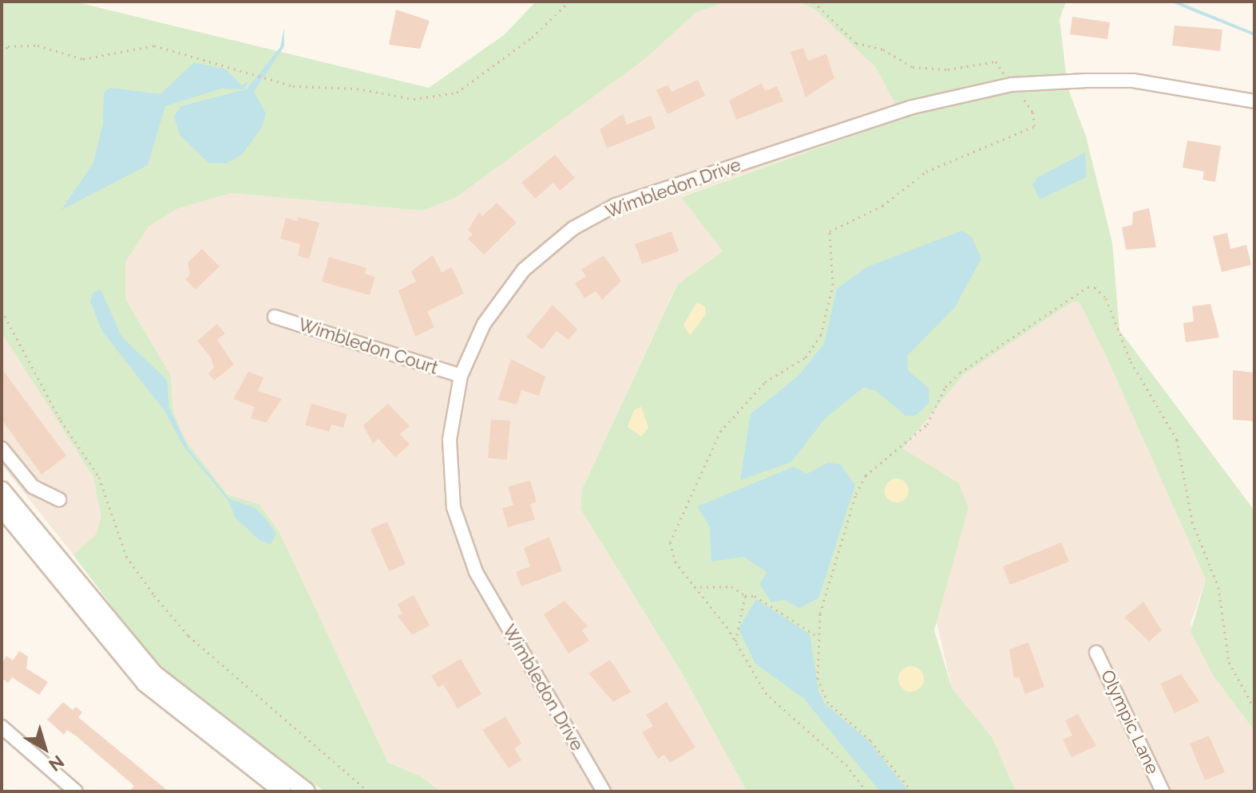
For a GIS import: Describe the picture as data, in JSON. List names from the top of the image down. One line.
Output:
{"streets":{"street":["Wimbledon Drive","Wimbledon Court","Olympic Lane"]},"crossings":[["Wimbledon Drive","Wimbledon Court"]],"north":"bottom right"}
